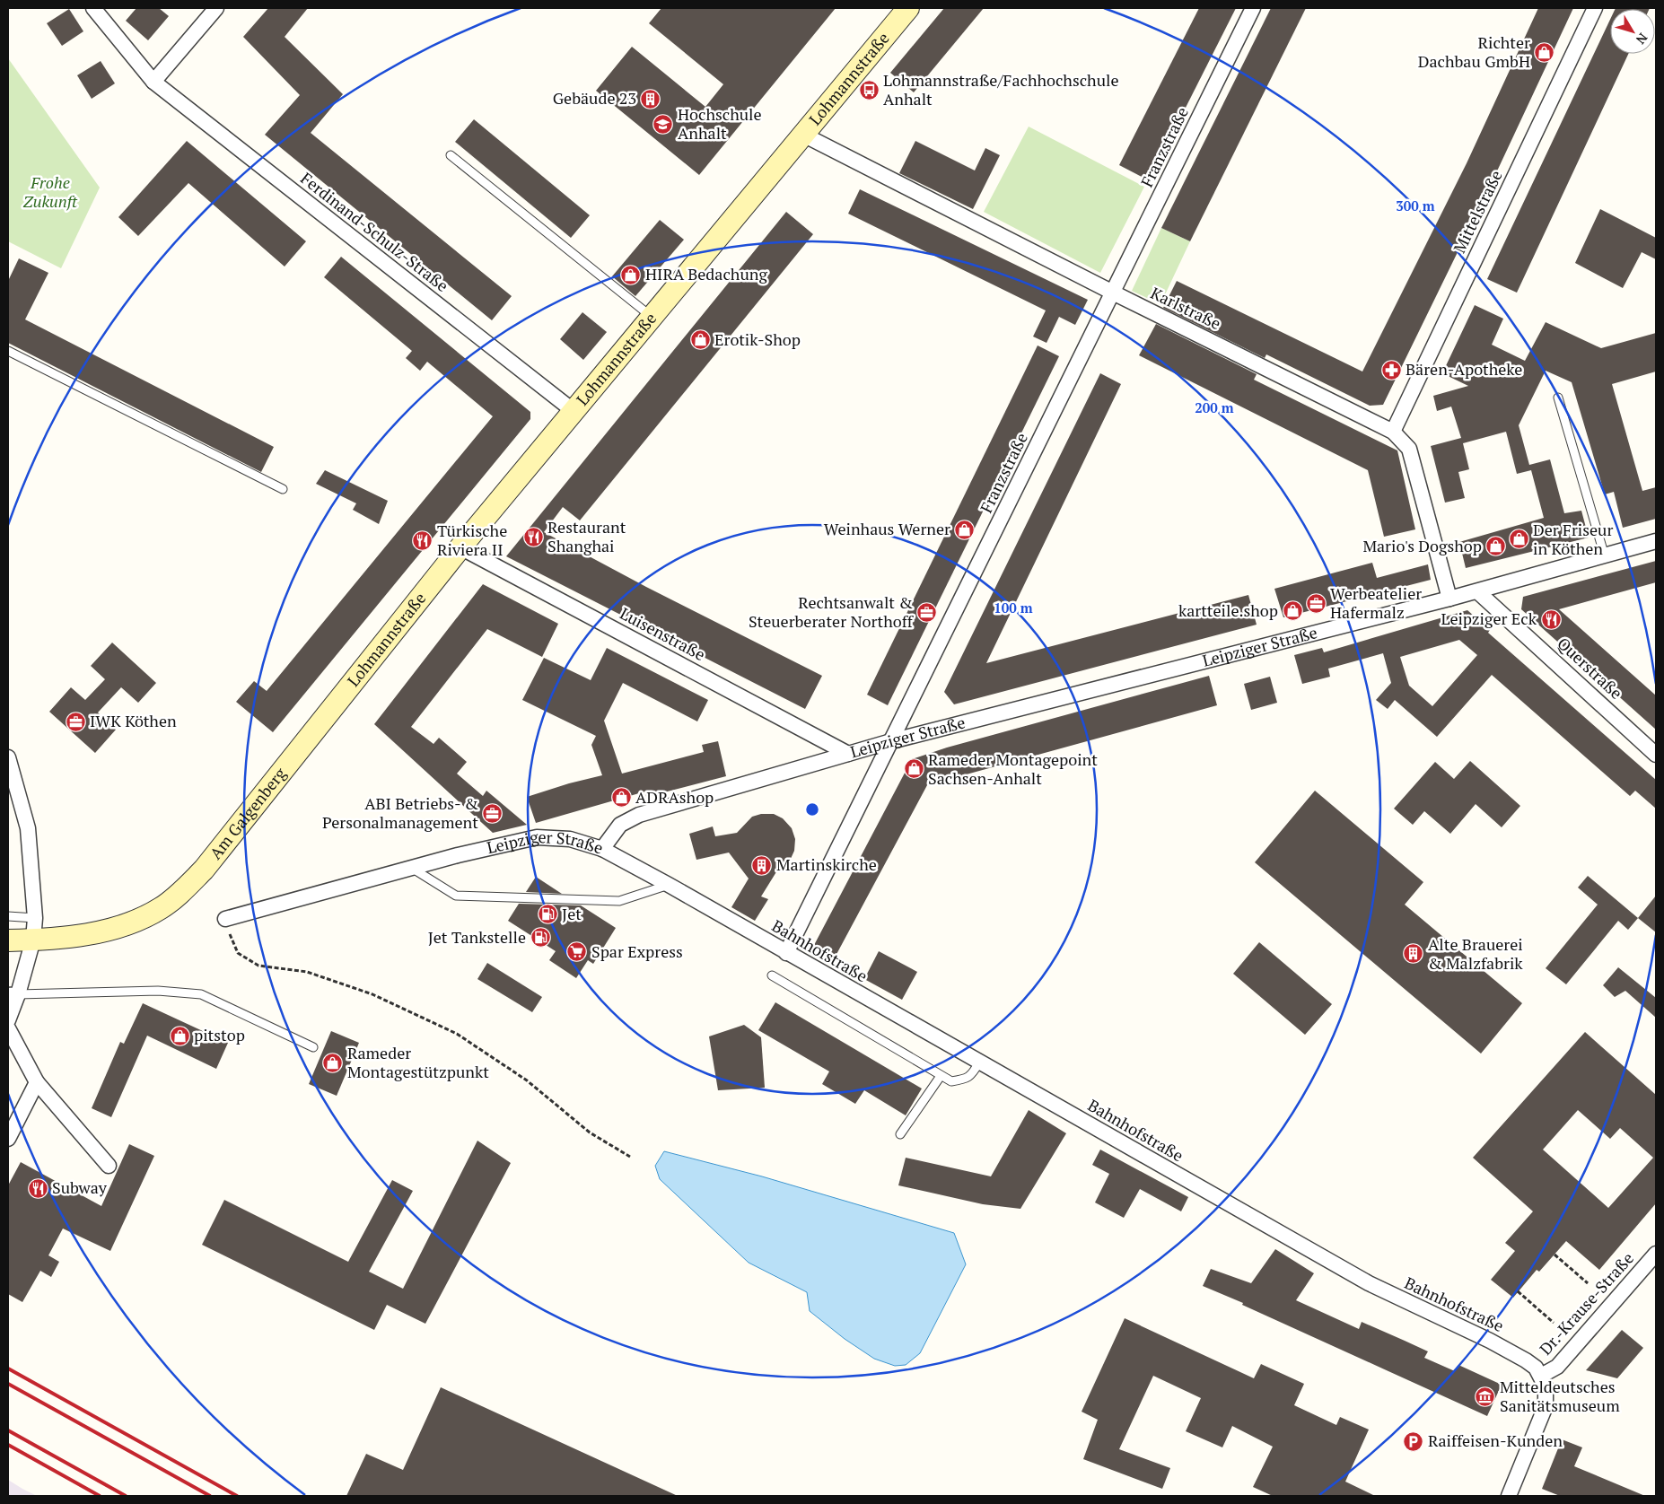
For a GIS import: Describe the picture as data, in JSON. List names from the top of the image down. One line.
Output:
{"streets":{"main road":["Lohmannstraße","Am Galgenberg"],"street":["Franzstraße","Mittelstraße","Ferdinand-Schulz-Straße","Karlstraße","Luisenstraße","Leipziger Straße","Querstraße","Bahnhofstraße","Dr.-Krause-Straße"]},"crossings":[["Lohmannstraße","Ferdinand-Schulz-Straße"],["Lohmannstraße","Karlstraße"],["Lohmannstraße","Luisenstraße"],["Lohmannstraße","Am Galgenberg"],["Franzstraße","Karlstraße"],["Franzstraße","Leipziger Straße"],["Franzstraße","Bahnhofstraße"],["Mittelstraße","Karlstraße"],["Karlstraße","Leipziger Straße"],["Luisenstraße","Leipziger Straße"],["Leipziger Straße","Querstraße"],["Leipziger Straße","Bahnhofstraße"],["Bahnhofstraße","Dr.-Krause-Straße"]],"parks":["Frohe Zukunft"],"places":{"shop":["Richter Dachbau GmbH","HIRA Bedachung","Erotik-Shop","Weinhaus Werner","Der Friseur in Köthen","Mario's Dogshop","kartteile.shop","Rameder Montagepoint Sachsen-Anhalt","ADRAshop","pitstop","Rameder Montagestützpunkt"],"bus stop":["Lohmannstraße/Fachhochschule Anhalt"],"building":["Gebäude 23","Martinskirche","Alte Brauerei & Malzfabrik"],"school or university":["Hochschule Anhalt"],"pharmacy":["Bären-Apotheke"],"restaurant":["Restaurant Shanghai","Türkische Riviera II","Leipziger Eck","Subway"],"office":["Werbeatelier Hafermalz","Rechtsanwalt & Steuerberater Northoff","IWK Köthen","ABI Betriebs- & Personalmanagement"],"fuel station":["Jet","Jet Tankstelle"],"supermarket":["Spar Express"],"museum":["Mitteldeutsches Sanitätsmuseum"],"parking":["Raiffeisen-Kunden"]},"north":"bottom right","rings":["300 m","200 m","100 m"]}
